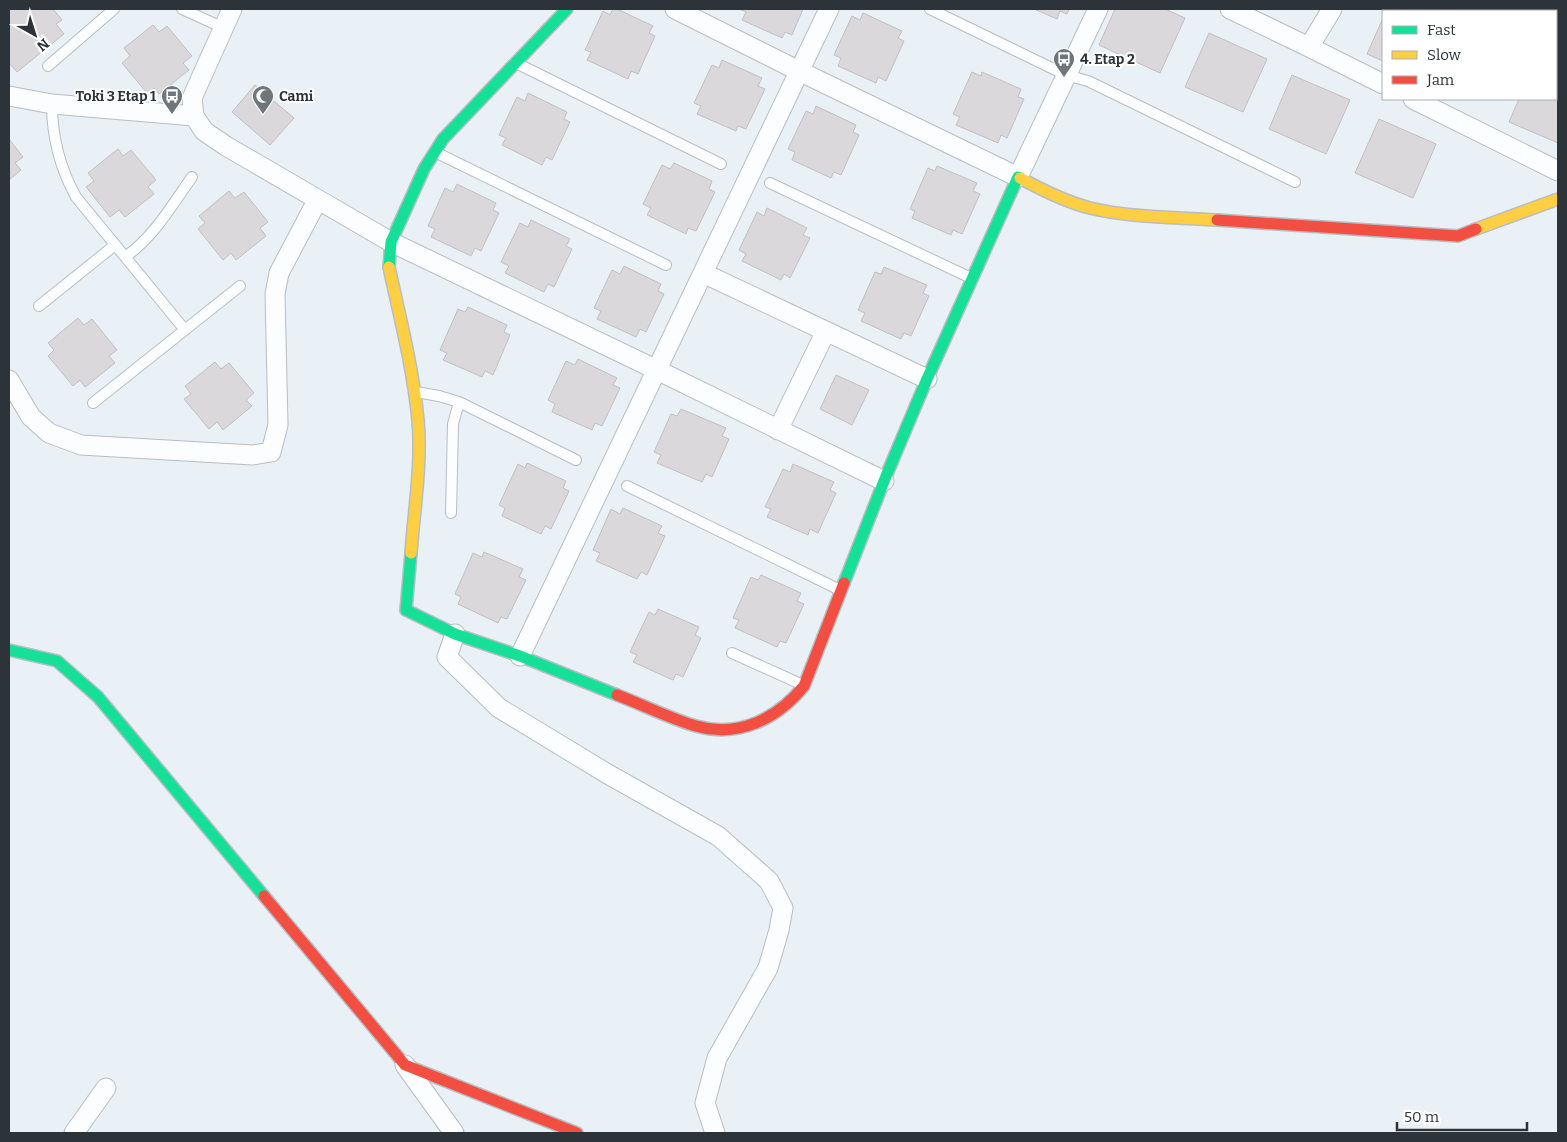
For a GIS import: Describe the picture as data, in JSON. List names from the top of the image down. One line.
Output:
{"places":{"bus stop":["4. Etap 2","Toki 3 Etap 1"],"mosque":["Cami"]},"legend":["Fast","Slow","Jam"],"scale_bar":"50 m","north":"bottom right"}
